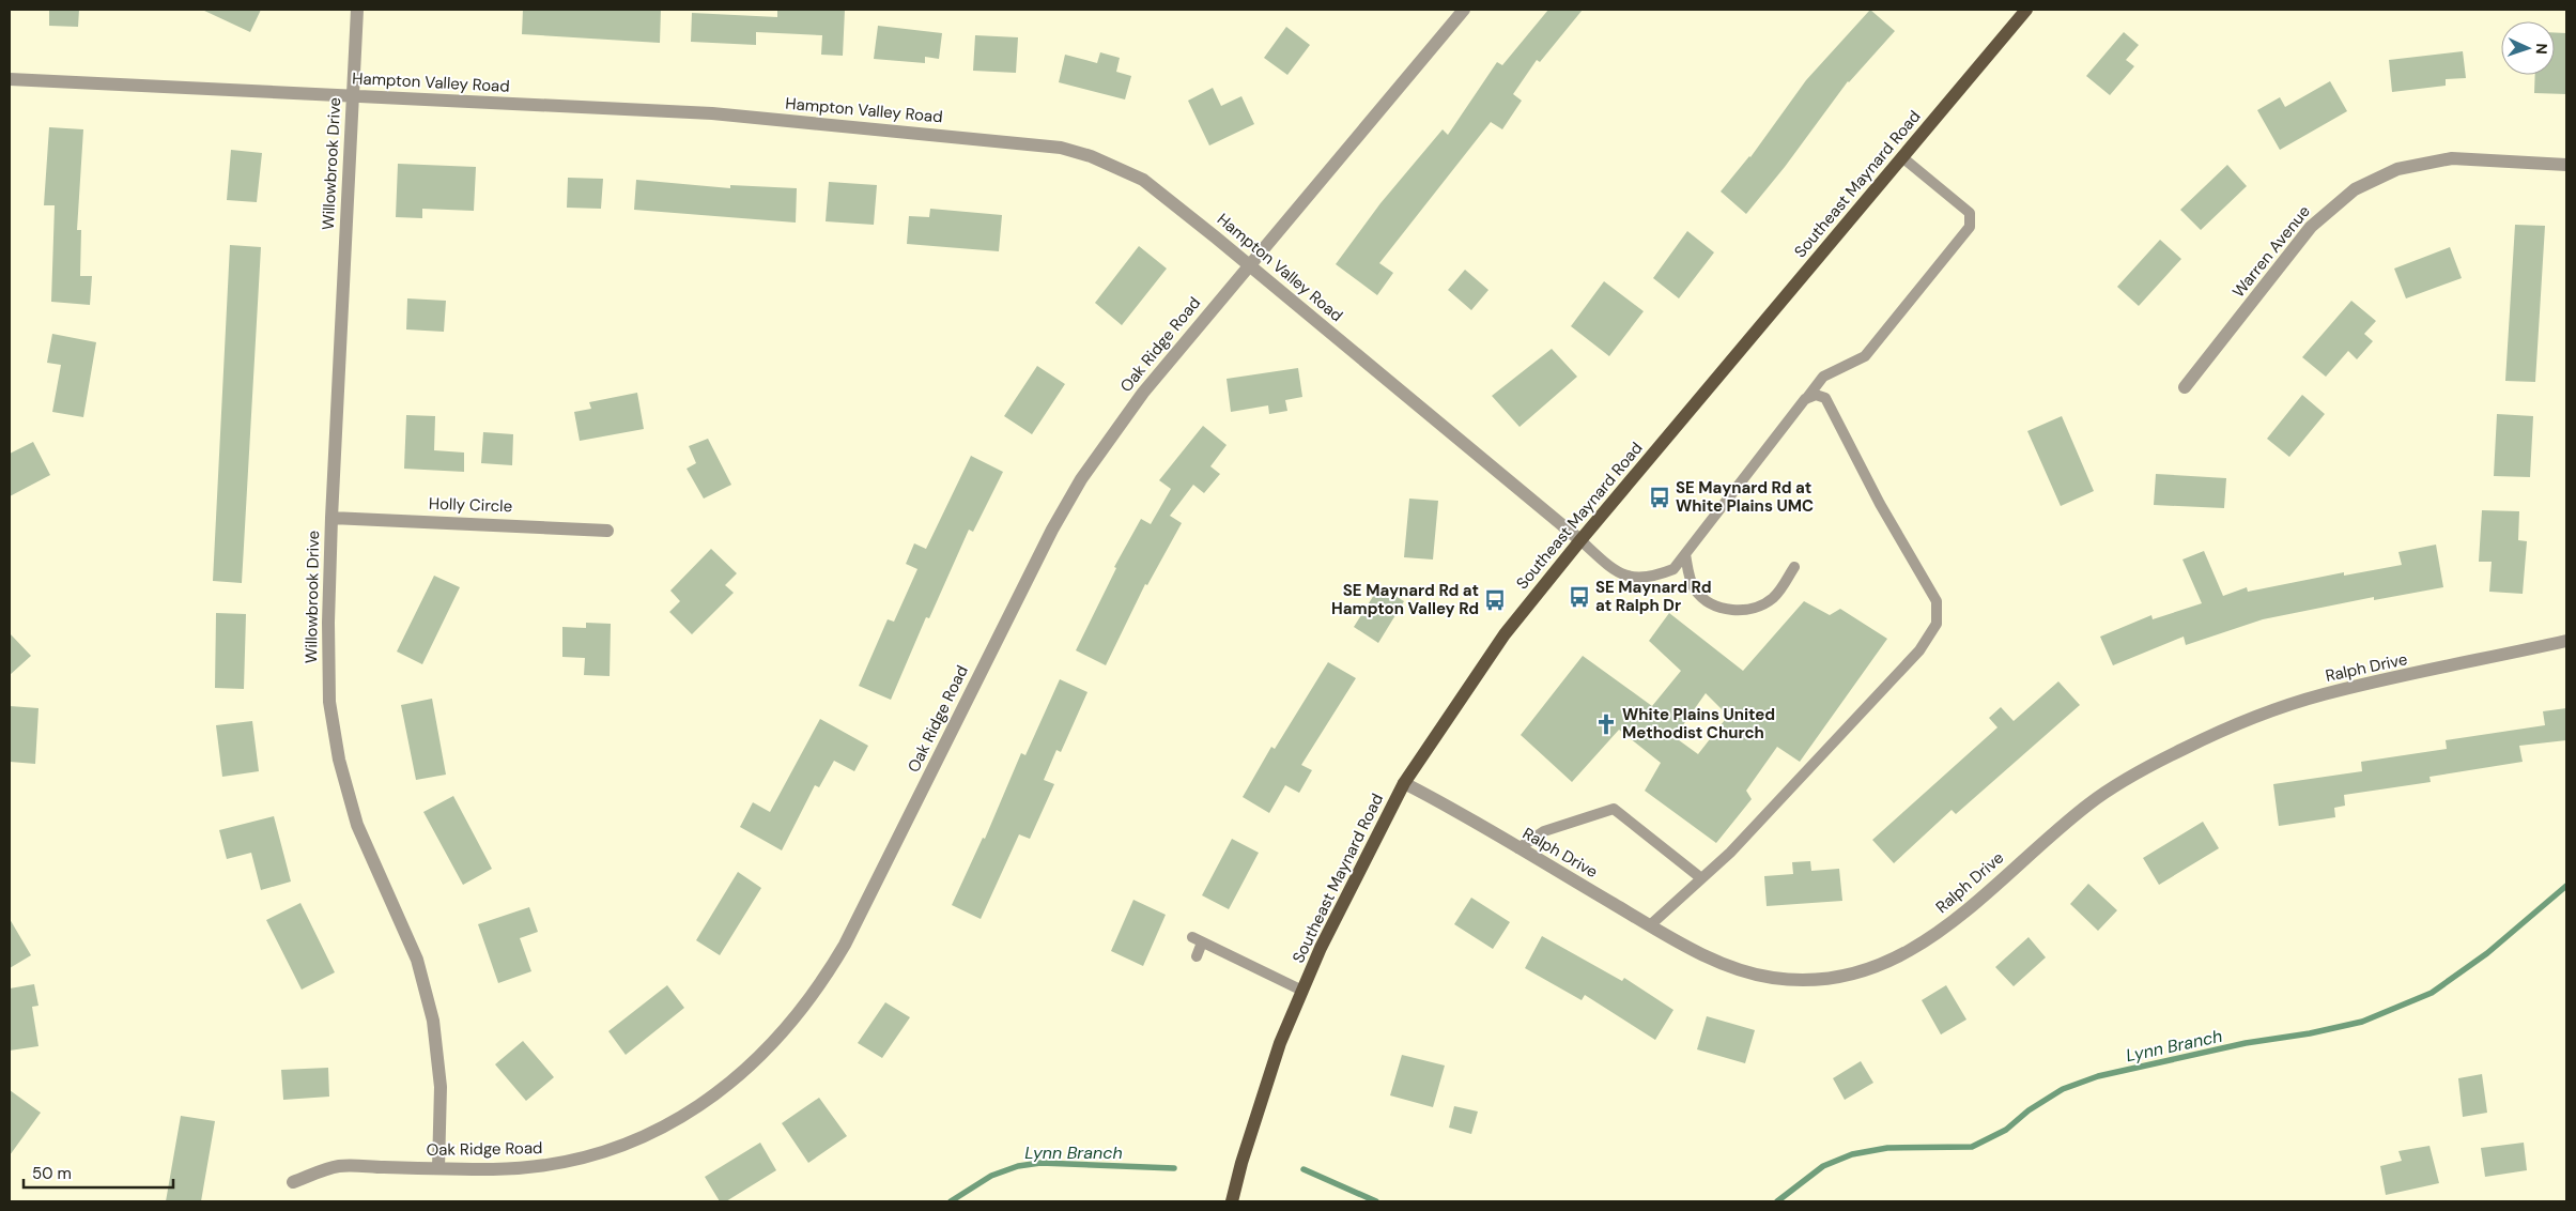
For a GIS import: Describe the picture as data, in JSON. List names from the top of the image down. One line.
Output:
{"streets":{"main road":["Southeast Maynard Road"],"street":["Hampton Valley Road","Willowbrook Drive","Warren Avenue","Oak Ridge Road","Holly Circle","Ralph Drive"]},"crossings":[["Hampton Valley Road","Willowbrook Drive"],["Hampton Valley Road","Southeast Maynard Road"],["Hampton Valley Road","Oak Ridge Road"],["Willowbrook Drive","Oak Ridge Road"],["Willowbrook Drive","Holly Circle"],["Southeast Maynard Road","Ralph Drive"]],"water":["Lynn Branch"],"places":{"bus stop":["SE Maynard Rd at White Plains UMC","SE Maynard Rd at Ralph Dr","SE Maynard Rd at Hampton Valley Rd"],"church":["White Plains United Methodist Church"]},"scale_bar":"50 m","north":"right"}
